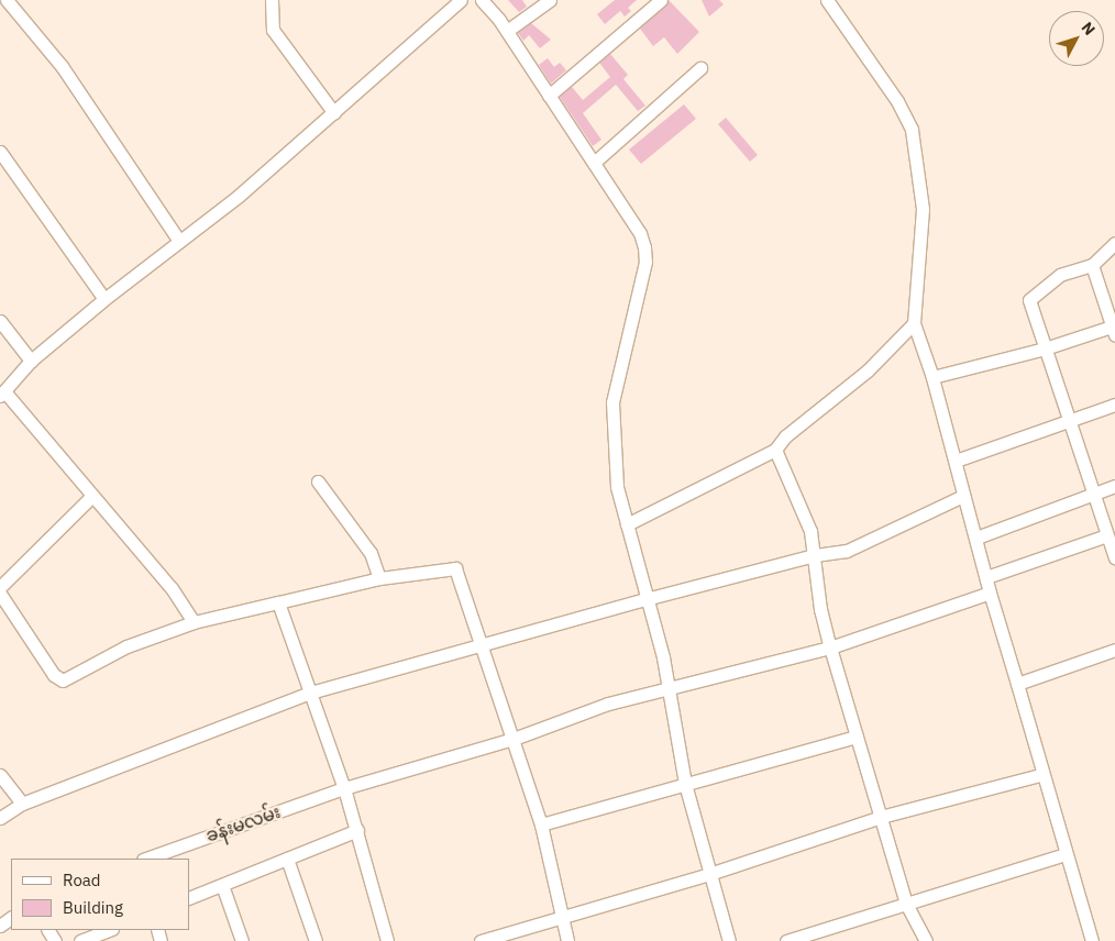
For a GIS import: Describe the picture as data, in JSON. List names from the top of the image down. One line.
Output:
{"streets":{"street":["ခန်းမလမ်း"]},"legend":["Road","Building"],"north":"top right"}
